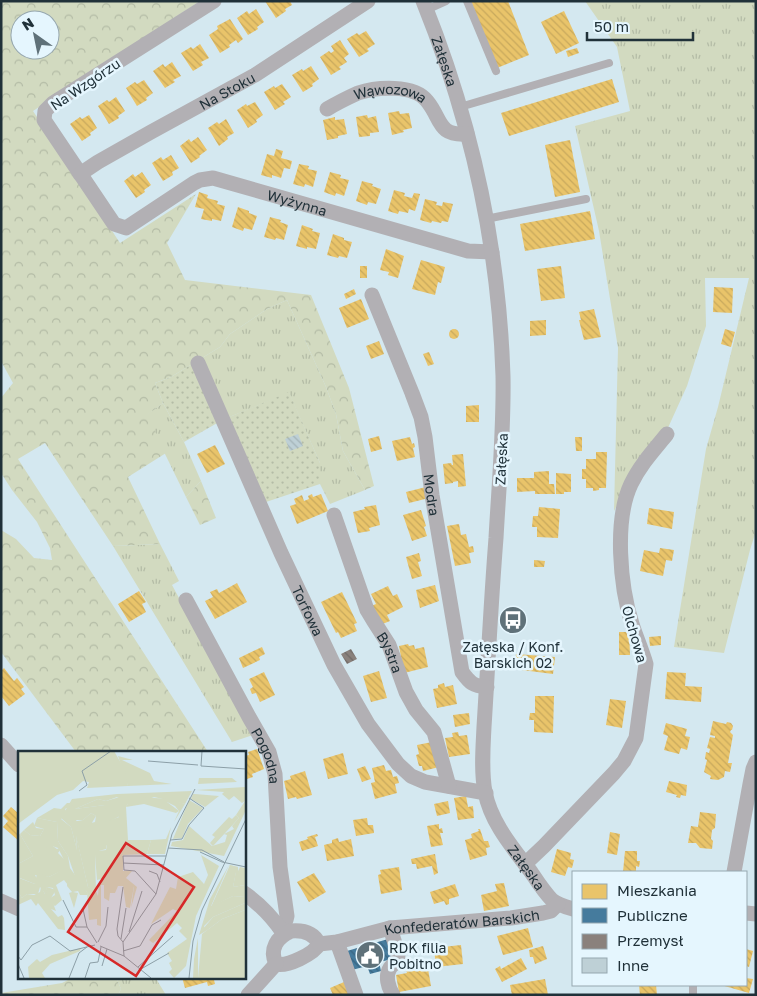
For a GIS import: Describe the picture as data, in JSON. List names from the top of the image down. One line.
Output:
{"streets":{"street":["Załęska","Na Wzgórzu","Na Stoku","Wąwozowa","Wyżynna","Modra","Torfowa","Olchowa","Bystra","Pogodna","Konfederatów Barskich"]},"crossings":[["Załęska","Wąwozowa"],["Załęska","Wyżynna"],["Załęska","Modra"],["Załęska","Torfowa"],["Załęska","Olchowa"],["Załęska","Konfederatów Barskich"],["Na Wzgórzu","Na Stoku"],["Na Wzgórzu","Wyżynna"],["Torfowa","Bystra"]],"places":{"bus stop":["Załęska / Konf. Barskich 02"],"public building":["RDK filia Pobitno"]},"legend":["Mieszkania","Publiczne","Przemysł","Inne"],"scale_bar":"50 m","north":"top left"}
